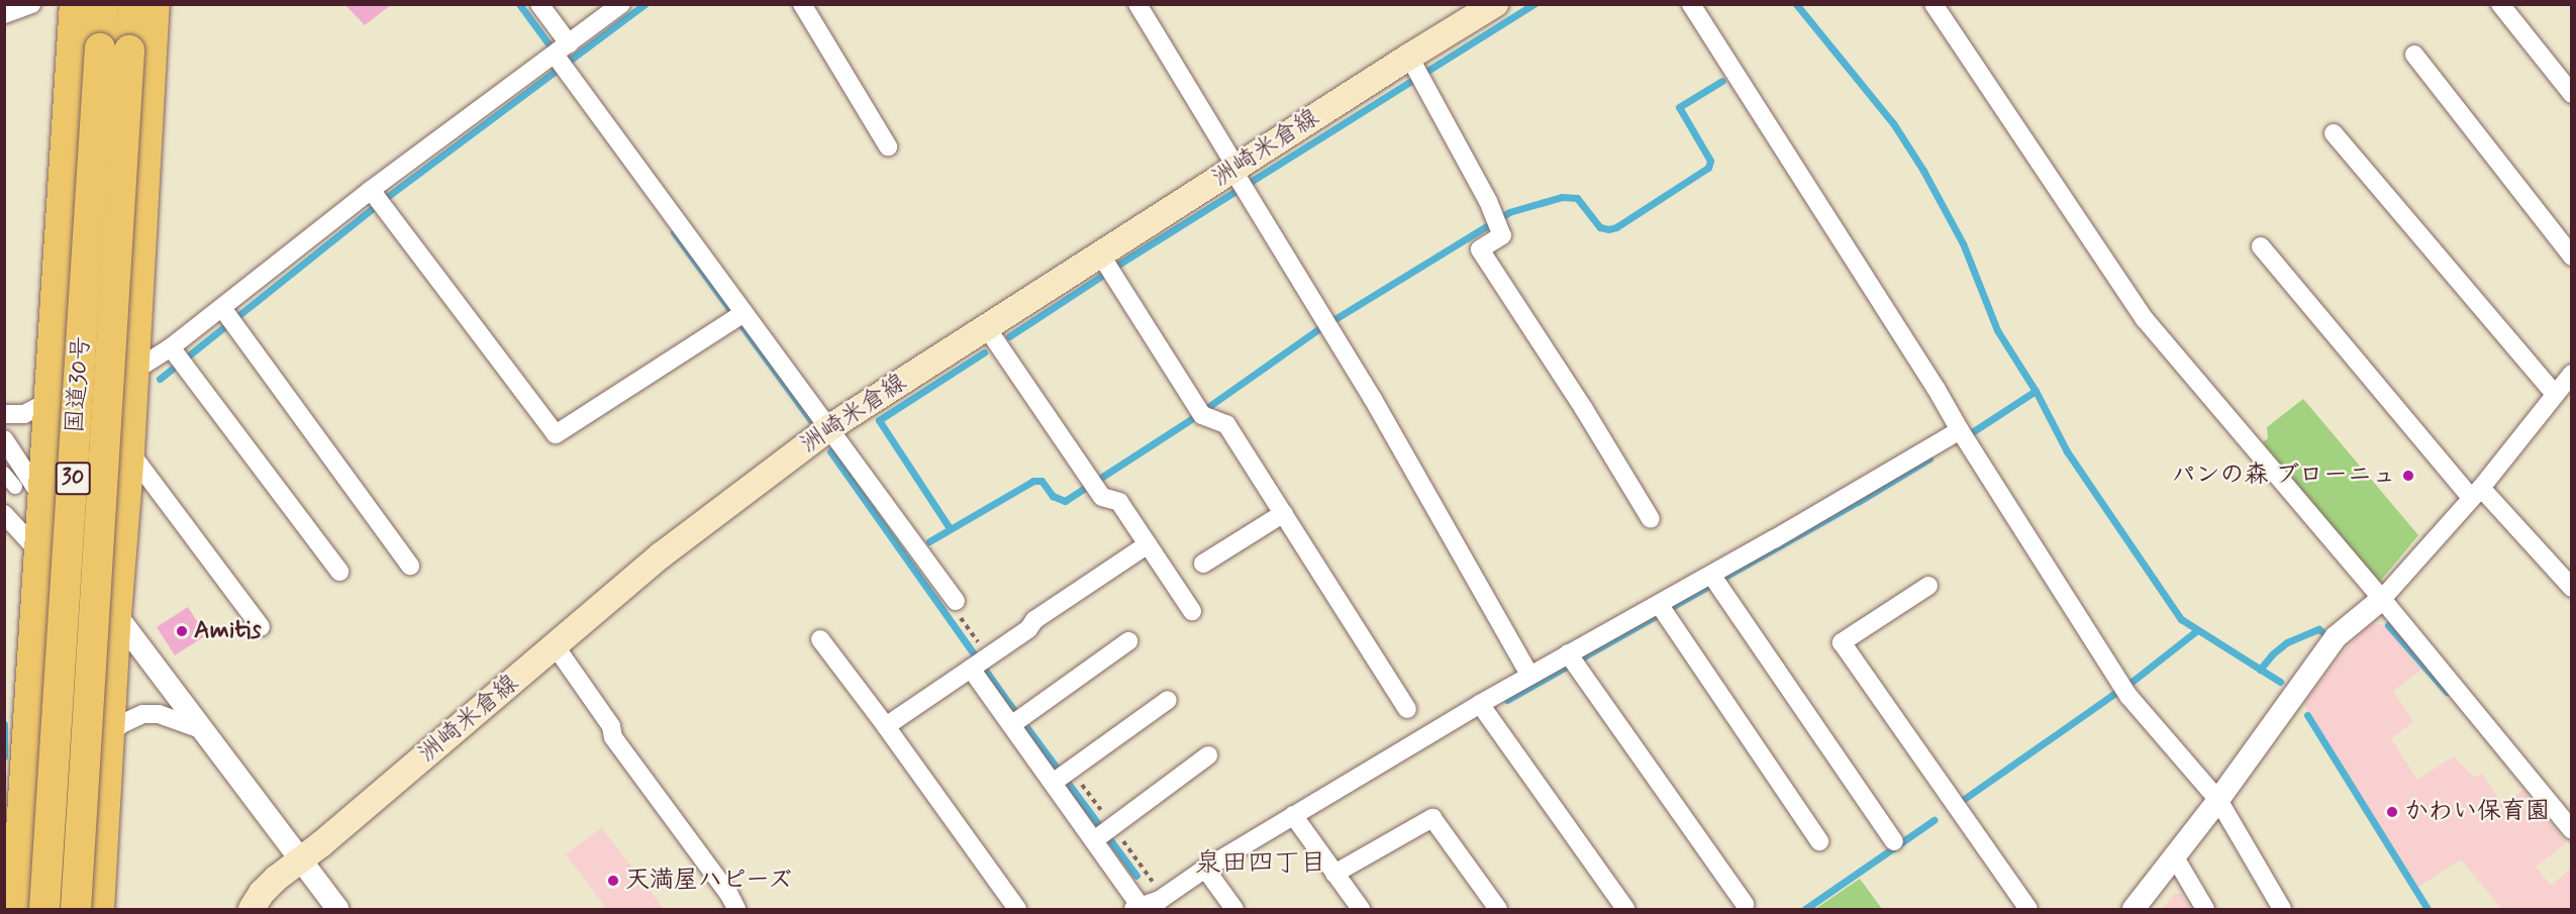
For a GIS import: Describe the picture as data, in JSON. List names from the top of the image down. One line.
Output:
{"streets":{"highway":["国道30号","30"],"main road":["洲崎米倉線"]},"districts":["泉田四丁目"],"places":["パンの森 ブローニュ","Amitis","かわい保育園","天満屋ハピーズ"]}
